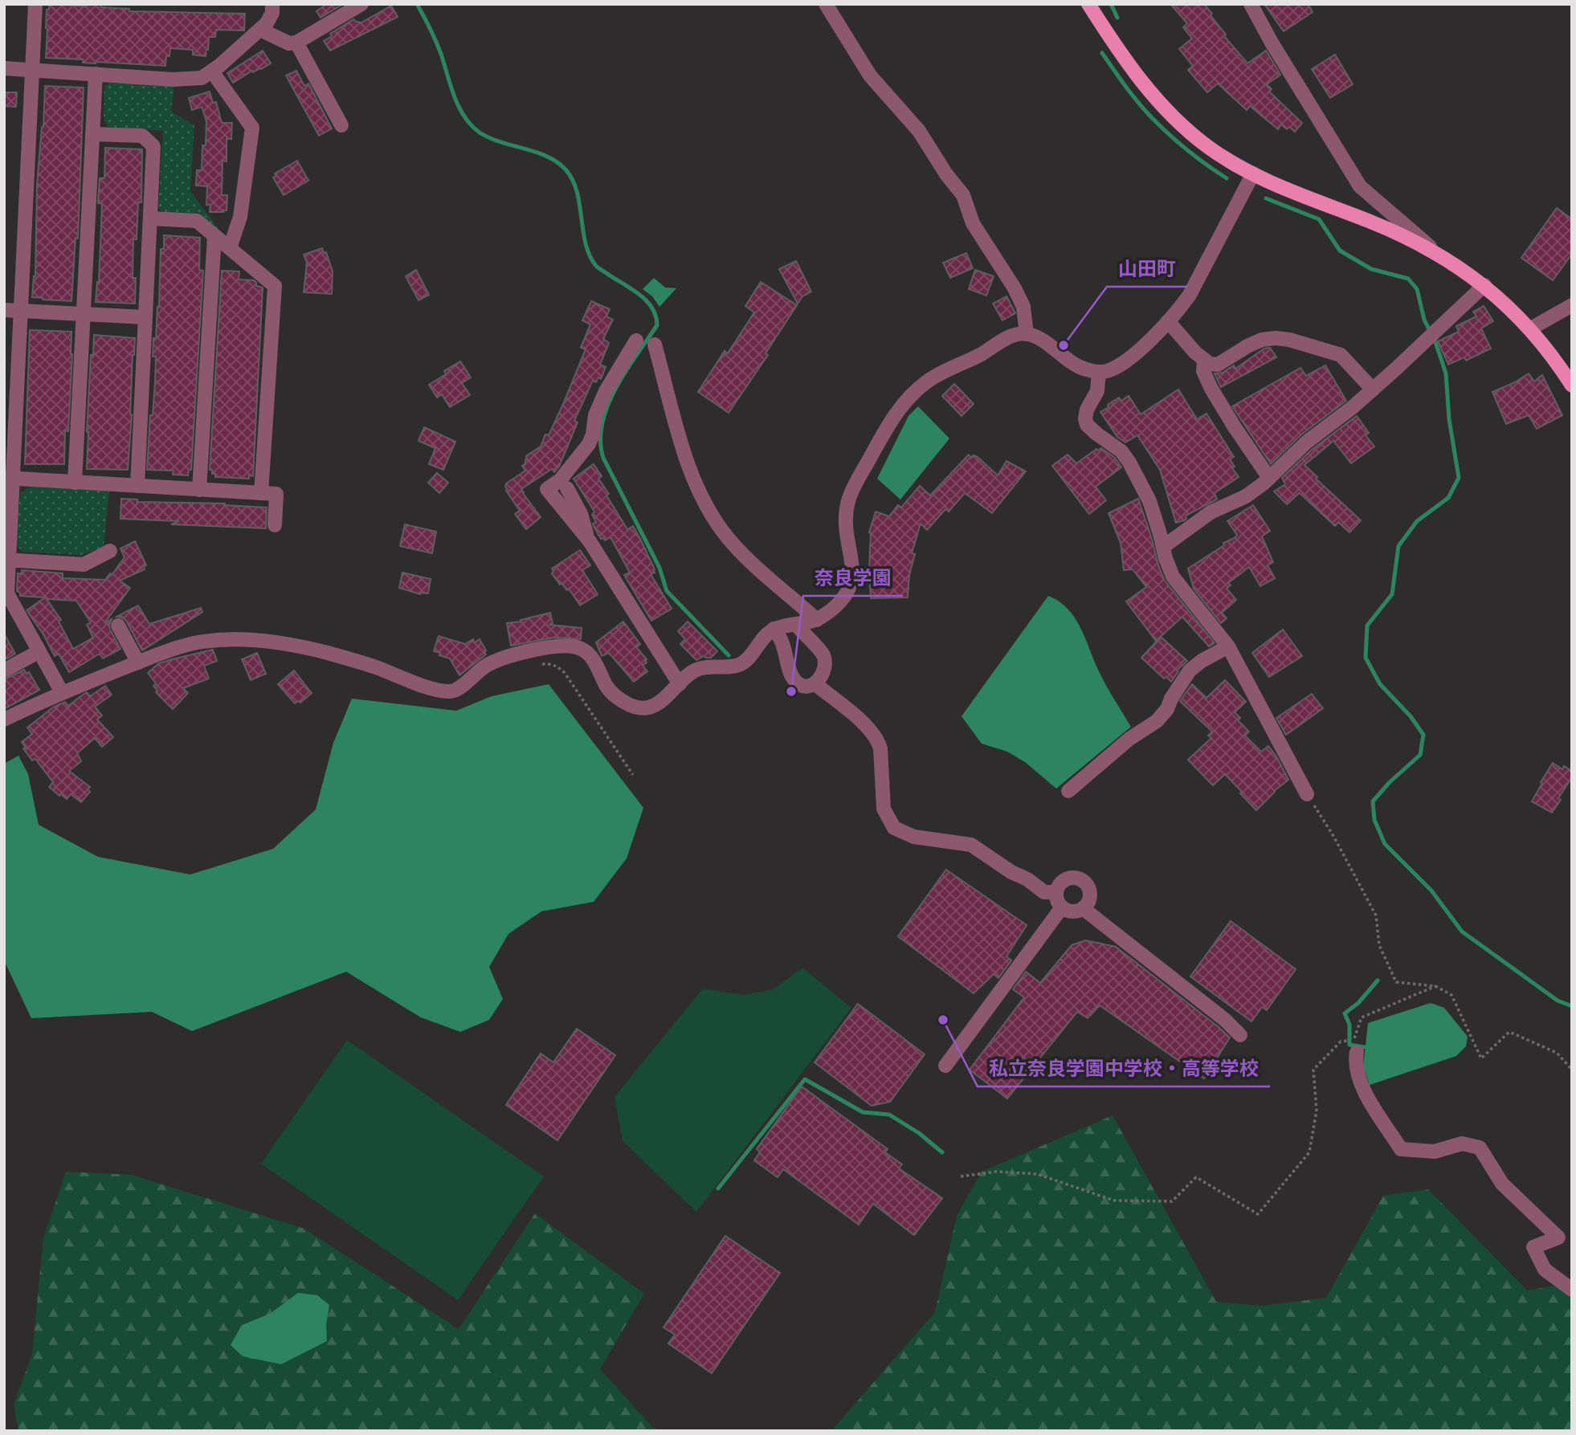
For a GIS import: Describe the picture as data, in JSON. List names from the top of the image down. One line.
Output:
{"places":["山田町","奈良学園","私立奈良学園中学校・高等学校"]}
